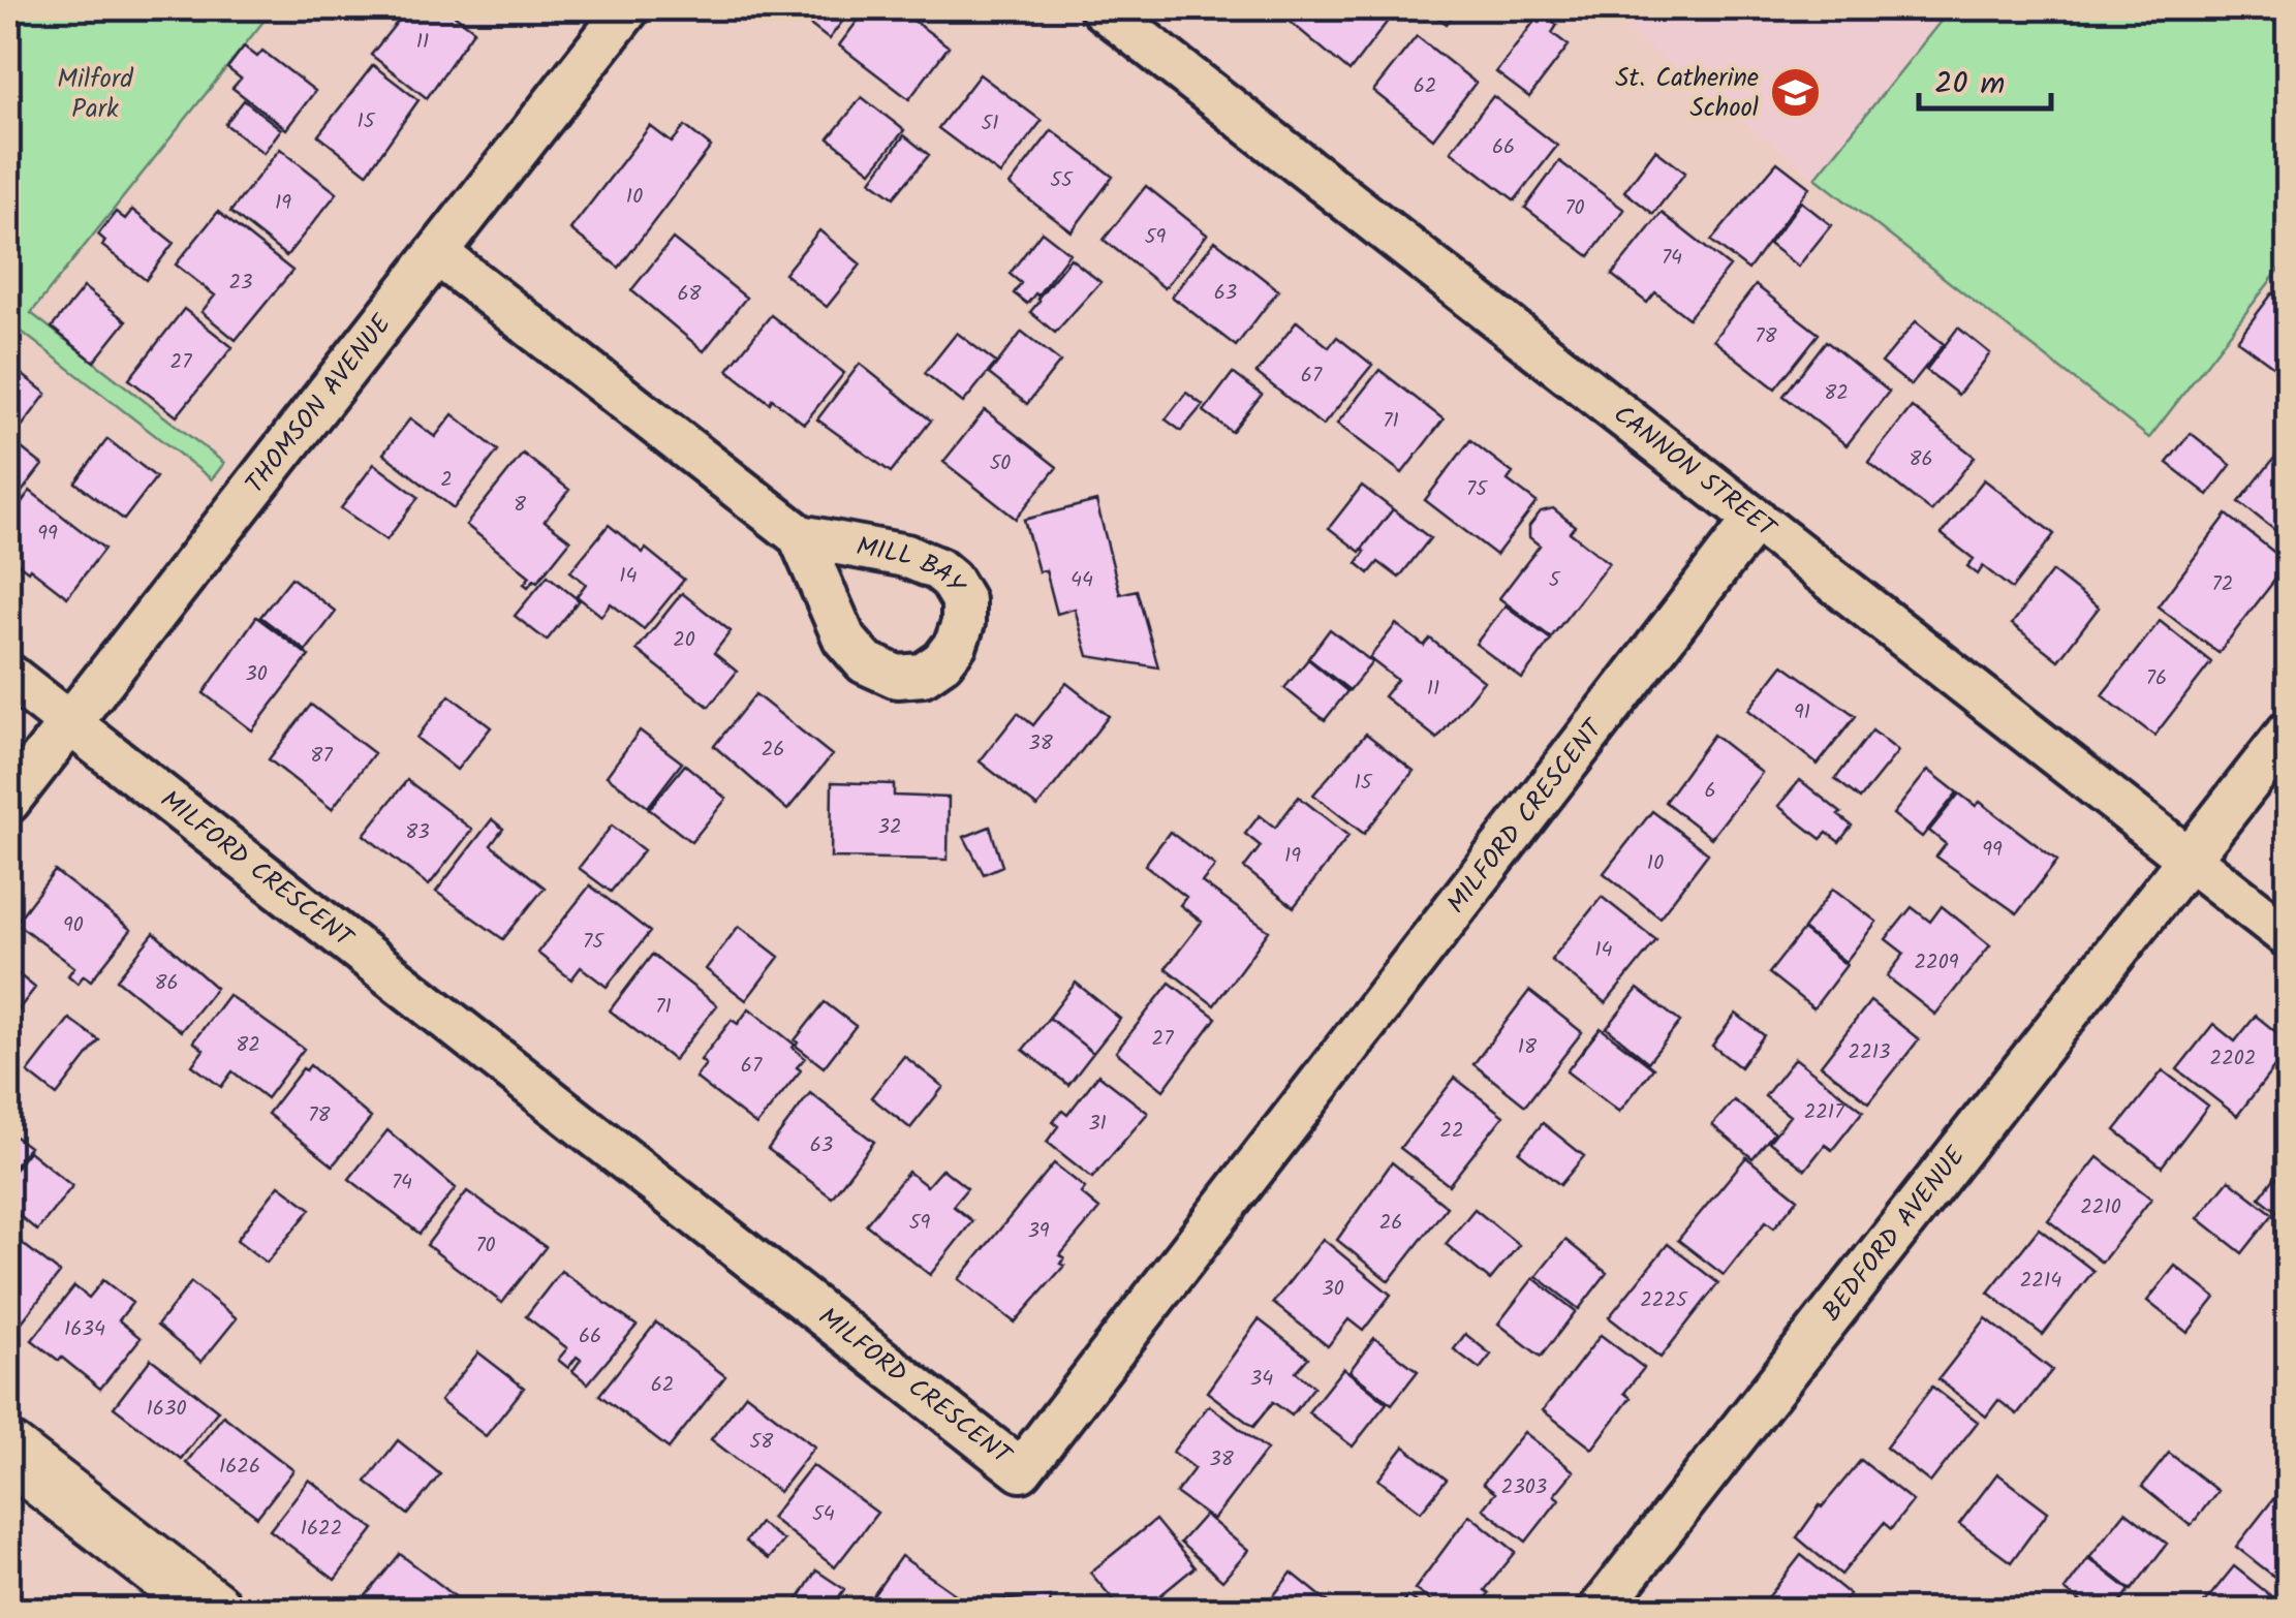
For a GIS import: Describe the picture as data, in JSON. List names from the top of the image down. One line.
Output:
{"streets":{"street":["THOMSON AVENUE","CANNON STREET","MILFORD CRESCENT","BEDFORD AVENUE"]},"crossings":[["THOMSON AVENUE","MILFORD CRESCENT"],["CANNON STREET","MILFORD CRESCENT"],["CANNON STREET","BEDFORD AVENUE"]],"parks":["Milford Park"],"places":{"school or university":["St. Catherine School"]},"house_numbers":["11","62","15","51","66","55","10","19","70","59","74","23","63","68","78","27","67","82","71","86","50","2","75","8","99","14","44","5","72","20","30","76","11","91","38","26","87","15","6","32","83","99","19","10","90","75","14","2209","86","71","27","82","18","2213","2202","67","2217","78","31","22","63","74","2210","59","26","39","70","2214","30","2225","1634","66","34","62","1630","58","38","1626","2303","54","1622"],"scale_bar":"20 m"}
